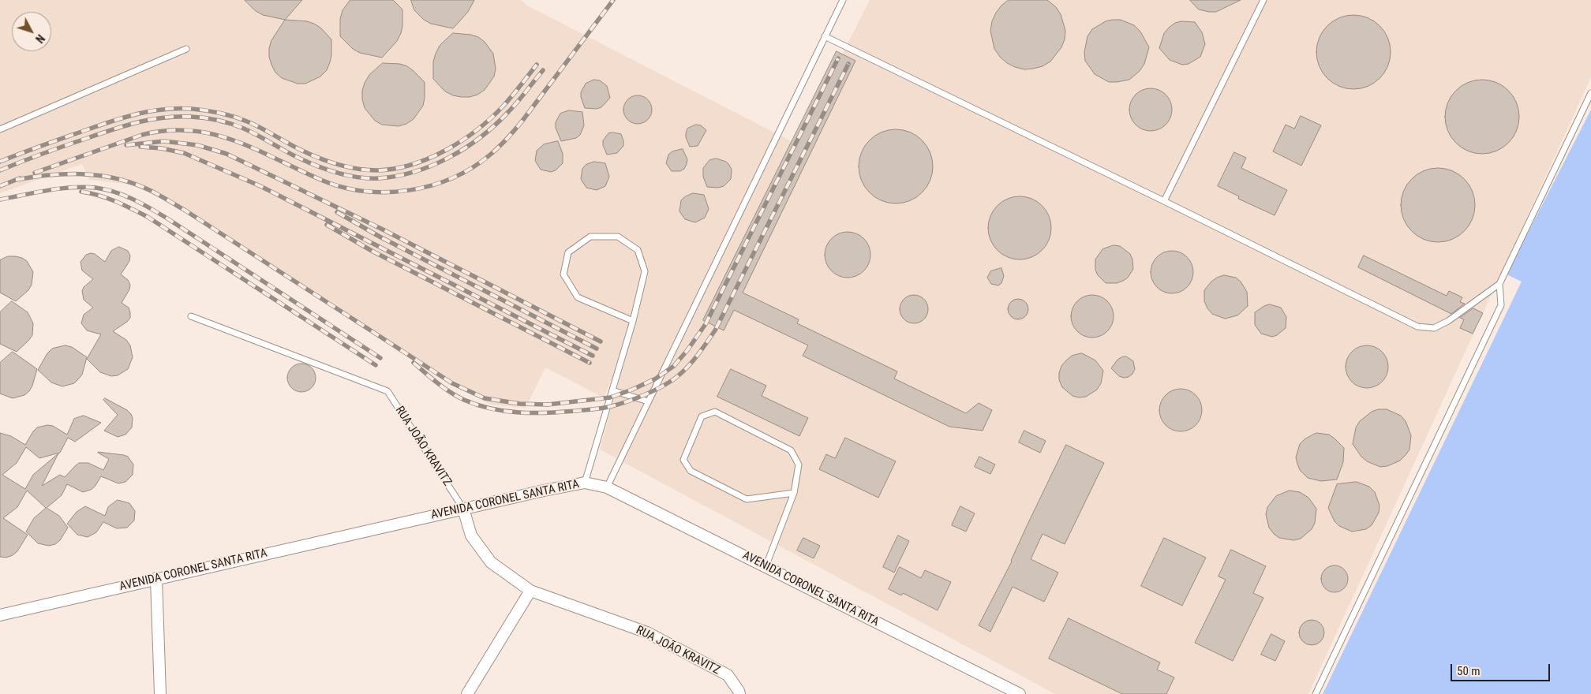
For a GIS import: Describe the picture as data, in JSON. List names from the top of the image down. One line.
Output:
{"streets":{"street":["RUA JOÃO KRAVITZ","AVENIDA CORONEL SANTA RITA"]},"crossings":[["RUA JOÃO KRAVITZ","AVENIDA CORONEL SANTA RITA"]],"scale_bar":"50 m","north":"bottom right"}
